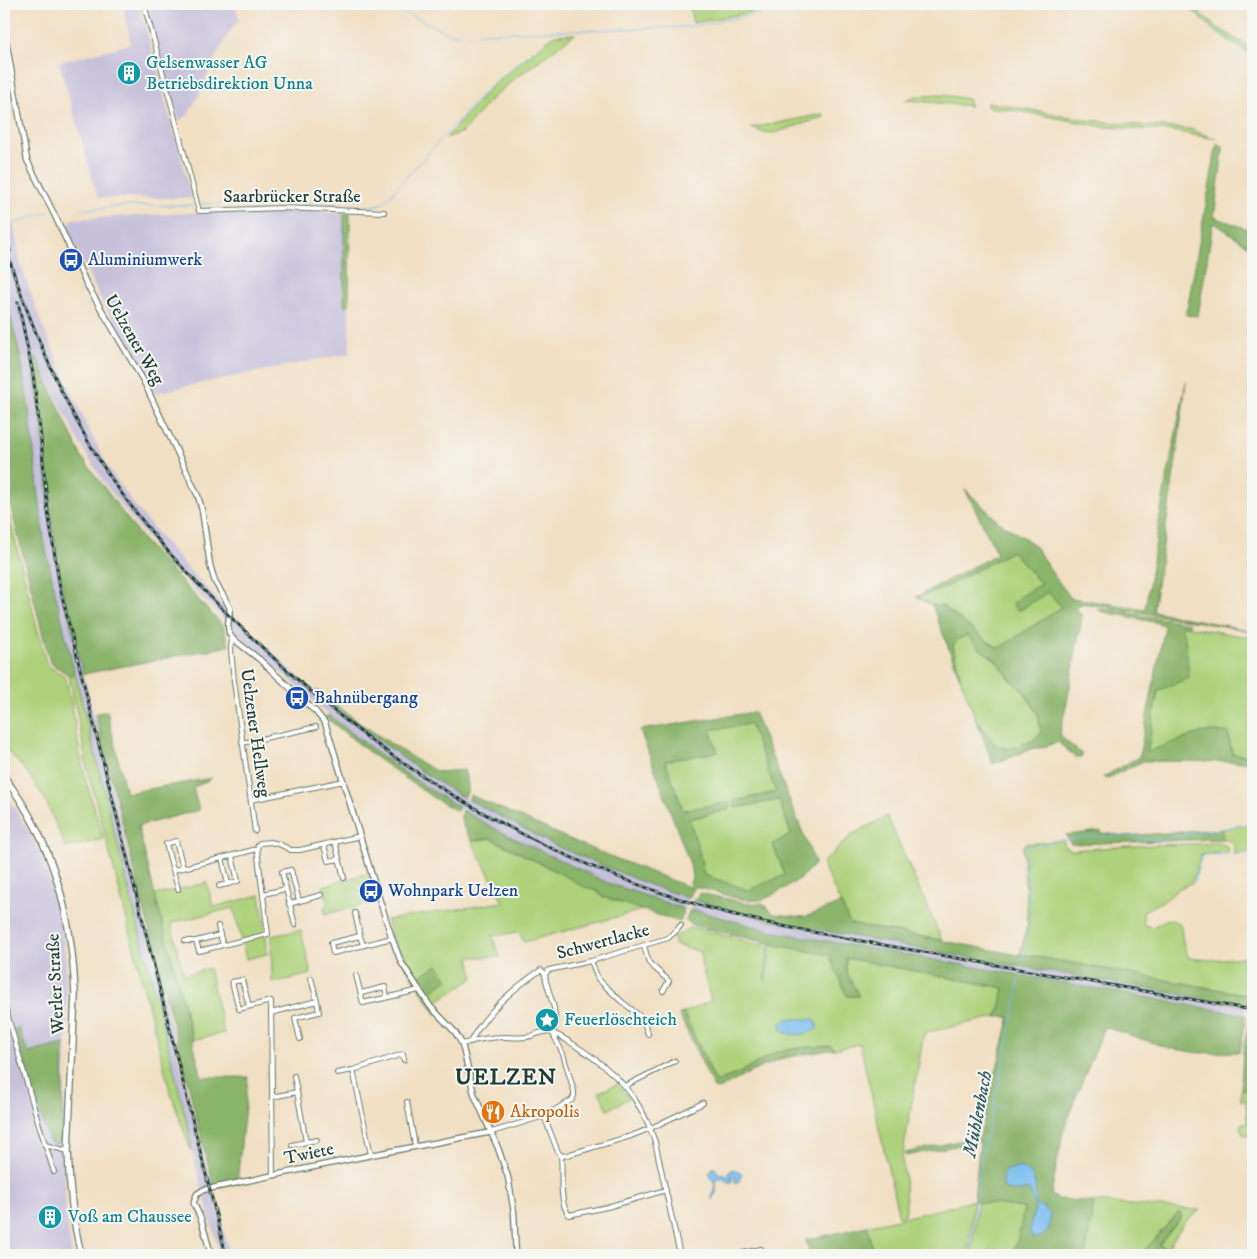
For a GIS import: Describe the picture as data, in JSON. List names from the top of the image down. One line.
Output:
{"streets":{"main road":["Werler Straße"],"street":["Saarbrücker Straße","Uelzener Weg","Uelzener Hellweg","Schwertlacke","Twiete"]},"crossings":[["Uelzener Weg","Uelzener Hellweg"]],"districts":["UELZEN"],"water":["Mühlenbach"],"places":{"building":["Gelsenwasser AG Betriebsdirektion Unna","Voß am Chaussee"],"bus stop":["Aluminiumwerk","Bahnübergang","Wohnpark Uelzen"],"place":["Feuerlöschteich"],"restaurant":["Akropolis"]}}
